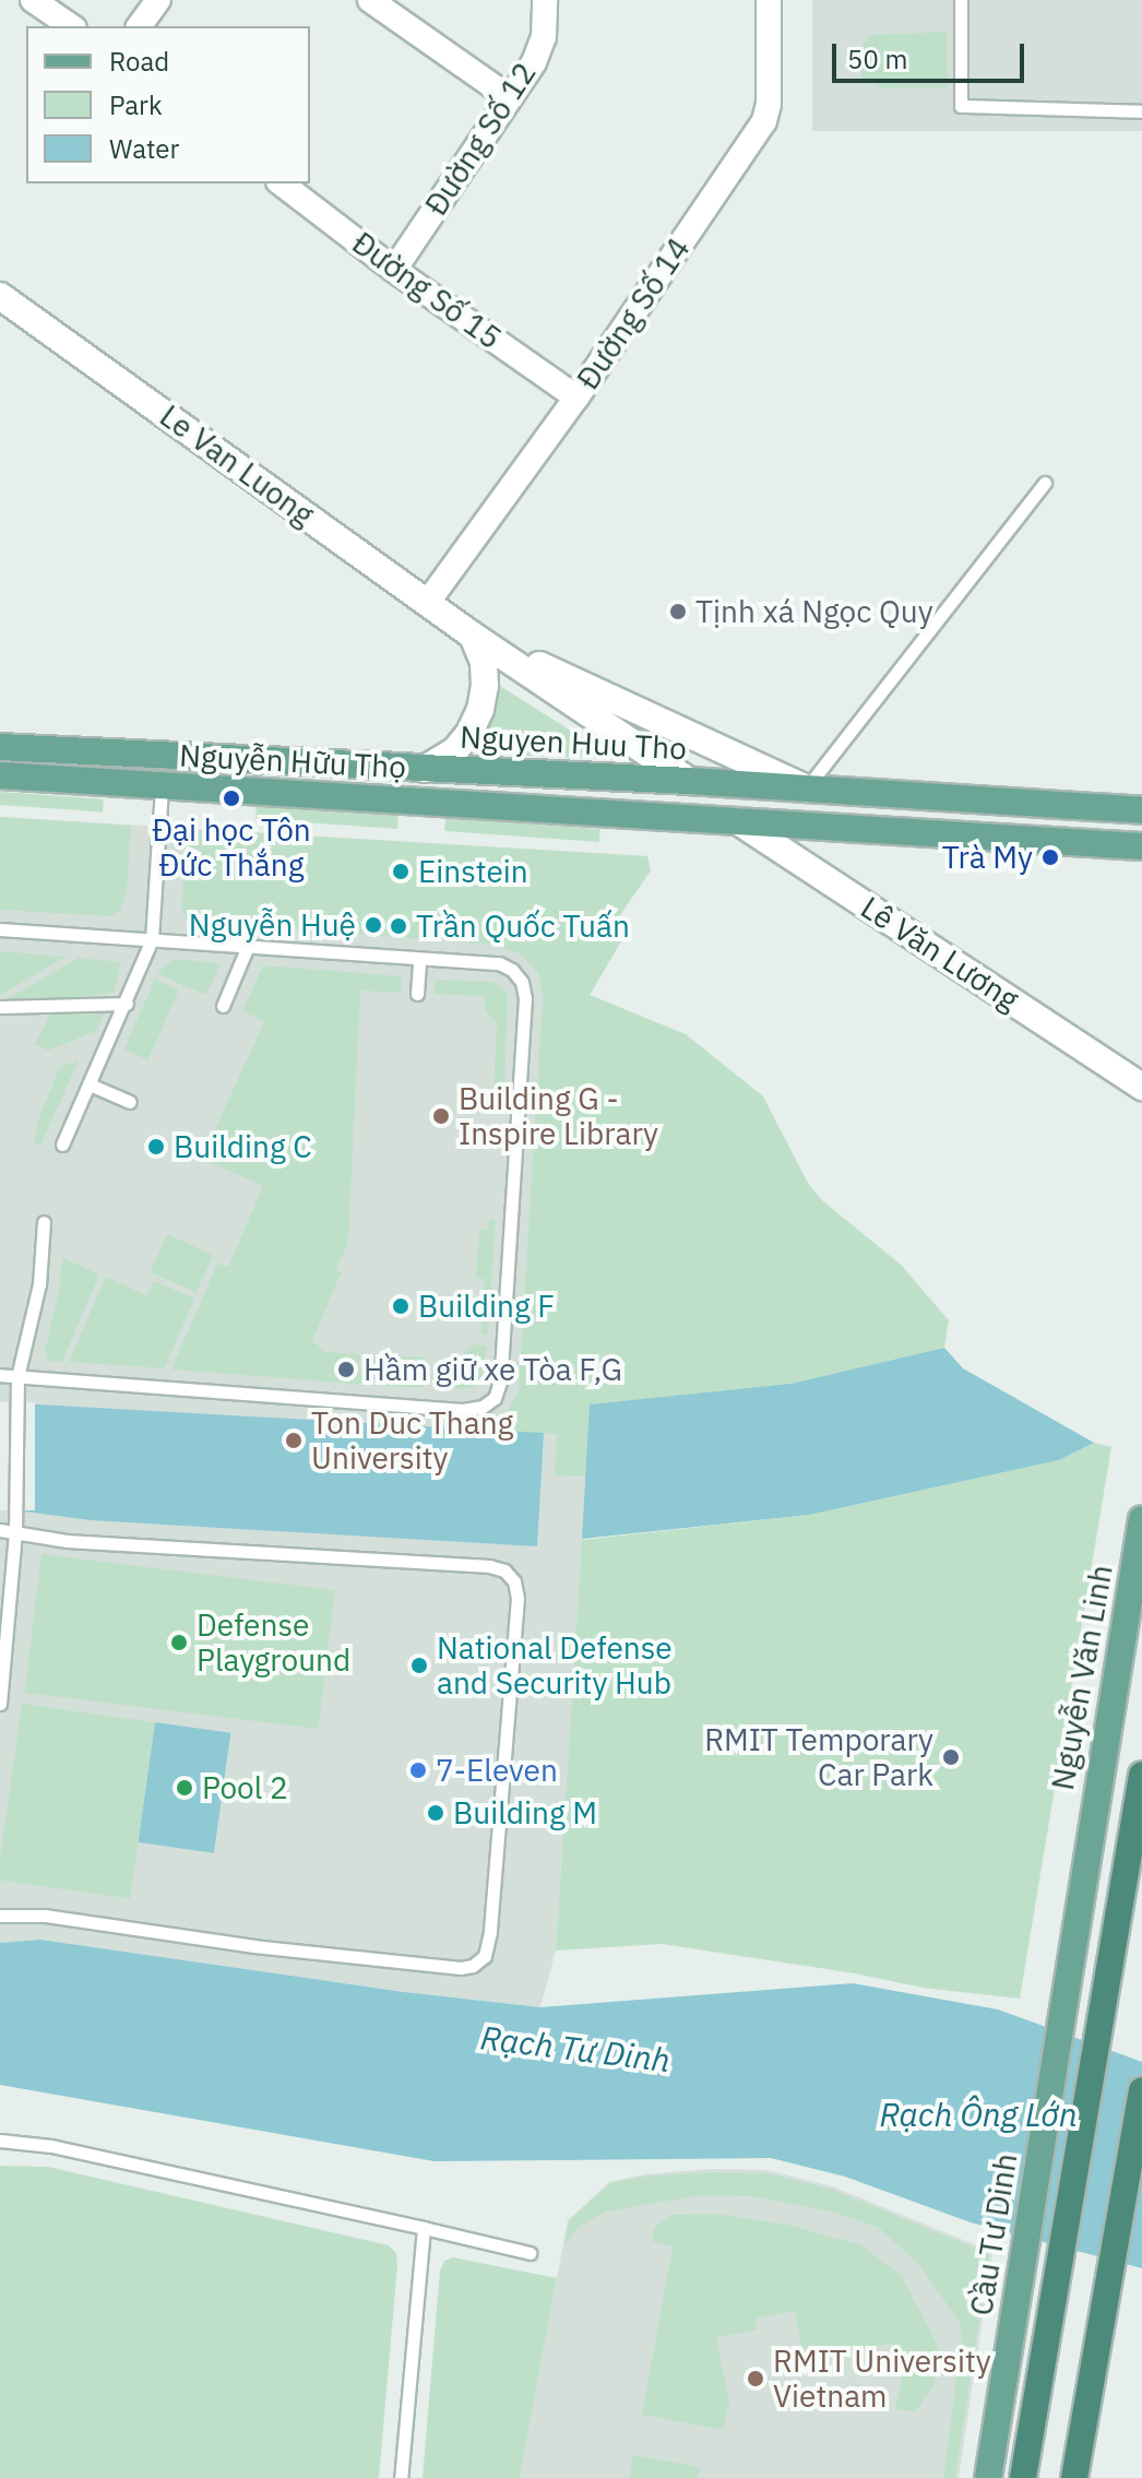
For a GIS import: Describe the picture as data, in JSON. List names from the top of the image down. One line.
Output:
{"streets":{"main road":["Nguyen Huu Tho","Nguyễn Hữu Thọ","Nguyễn Văn Linh","Cầu Tư Dinh"],"street":["Đường Số 12","Đường Số 15","Đường Số 14","Le Van Luong","Lê Văn Lương"]},"crossings":[["Đường Số 12","Đường Số 15"],["Đường Số 15","Đường Số 14"],["Đường Số 14","Le Van Luong"],["Le Van Luong","Nguyen Huu Tho"],["Nguyễn Hữu Thọ","Lê Văn Lương"],["Nguyễn Văn Linh","Cầu Tư Dinh"]],"water":["Rạch Tư Dinh","Rạch Ông Lớn"],"places":["Tịnh xá Ngọc Quy","Đại học Tôn Đức Thắng","Trà My","Einstein","Nguyễn Huệ","Trần Quốc Tuấn","Building G - Inspire Library","Building C","Building F","Hầm giữ xe Tòa F,G","Ton Duc Thang University","Defense Playground","National Defense and Security Hub","RMIT Temporary Car Park","7-Eleven","Pool 2","Building M","RMIT University Vietnam"],"legend":["Road","Park","Water"],"scale_bar":"50 m"}
